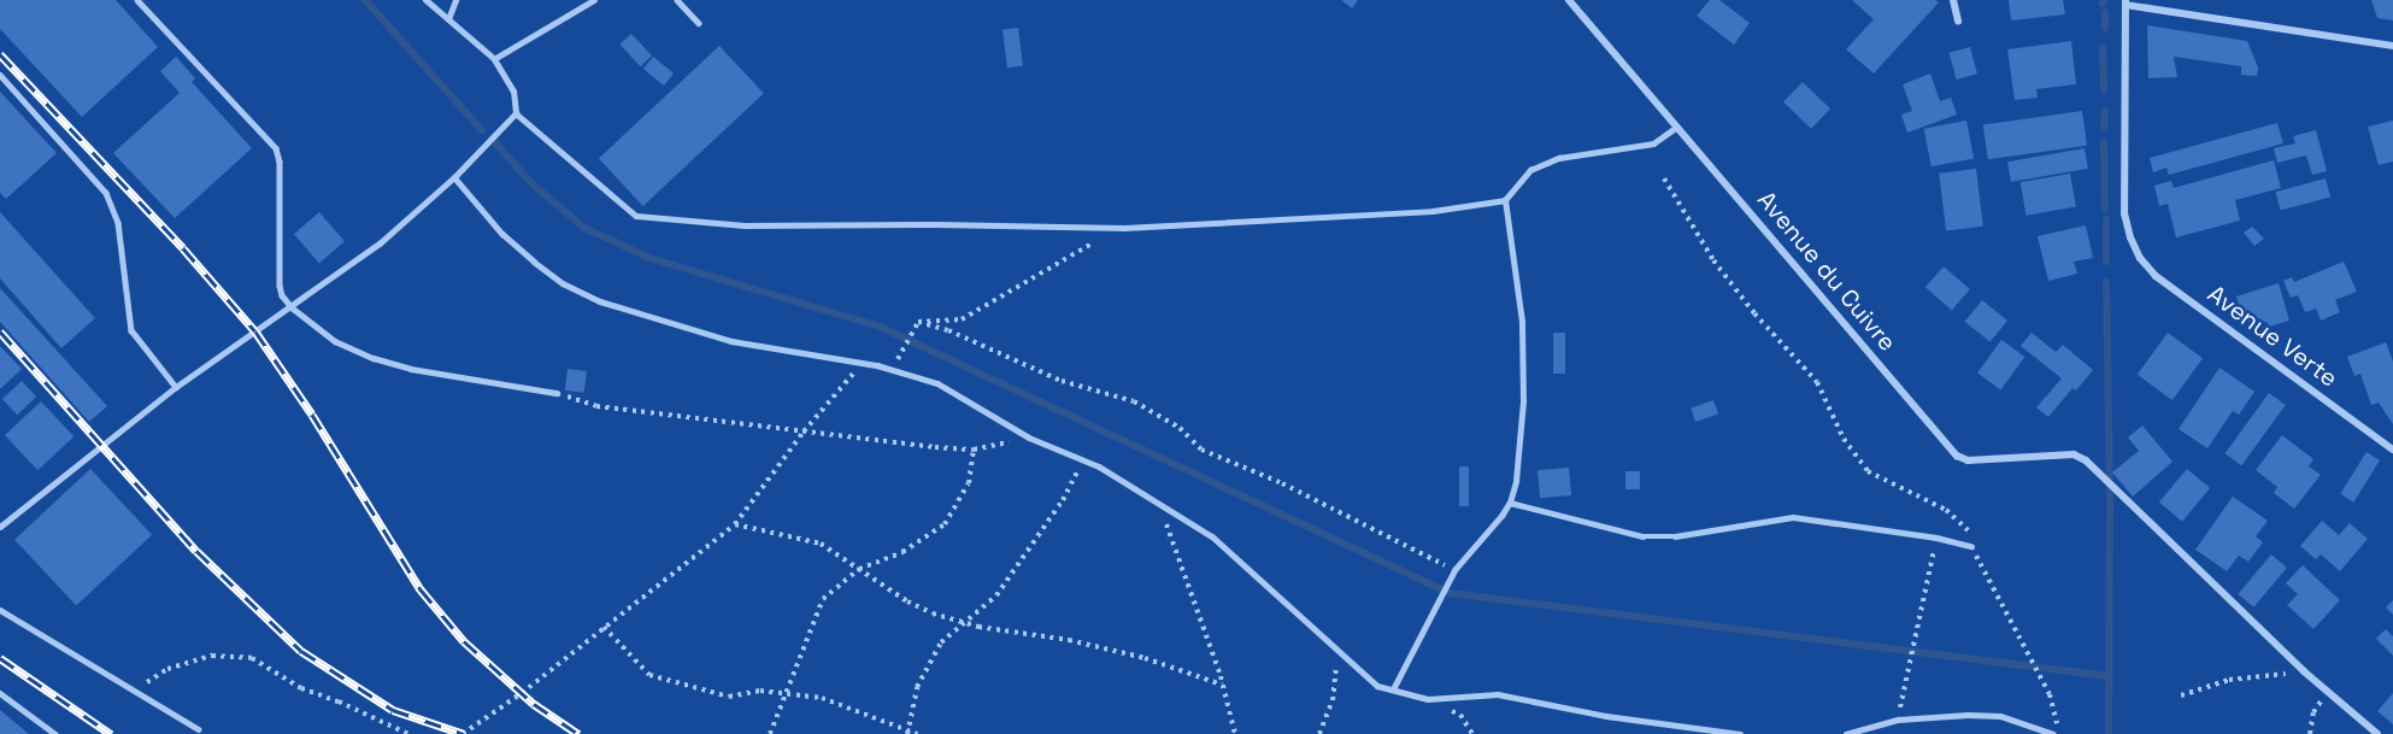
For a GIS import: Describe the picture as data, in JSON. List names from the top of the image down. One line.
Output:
{"streets":{"street":["Avenue du Cuivre","Avenue Verte"]}}
